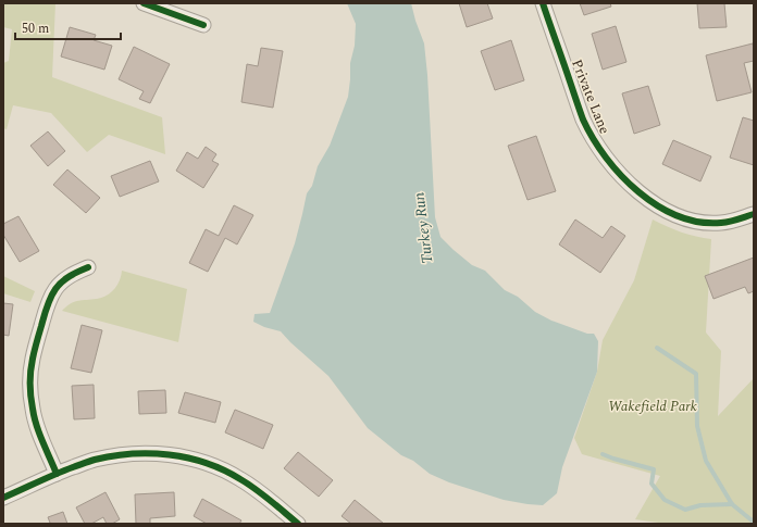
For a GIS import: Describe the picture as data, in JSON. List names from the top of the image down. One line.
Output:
{"streets":{"street":["Private Lane"]},"water":["Turkey Run"],"parks":["Wakefield Park"],"scale_bar":"50 m"}
